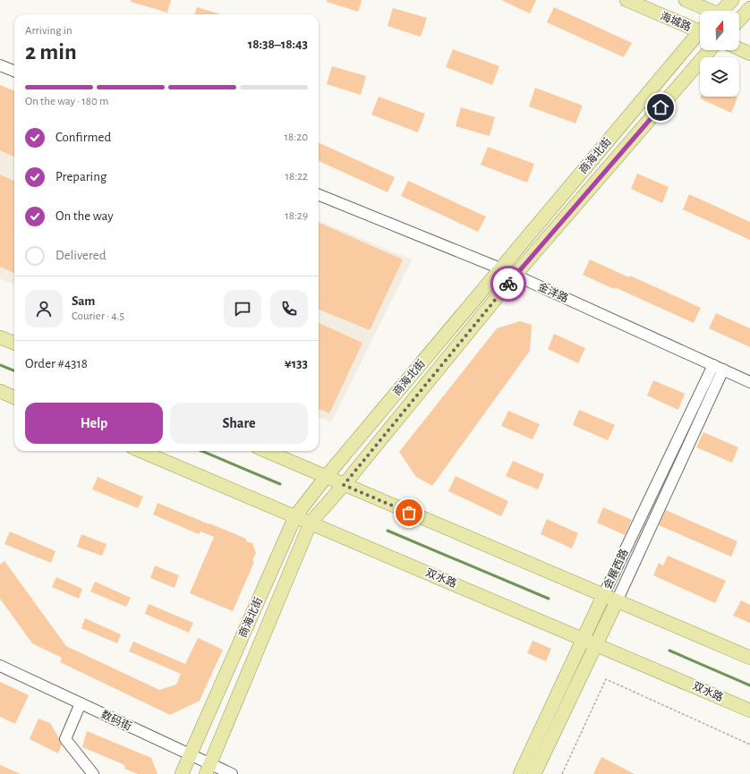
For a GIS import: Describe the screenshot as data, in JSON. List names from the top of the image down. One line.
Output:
{"streets":{"main road":["海城路","商海北街","会展西路","双水路"],"street":["金洋路","数码街"]},"crossings":[["商海北街","金洋路"],["商海北街","双水路"],["商海北街","数码街"],["金洋路","会展西路"],["会展西路","双水路"]],"north":"top","page":{"heading":["2 min","Arriving in","18:38–18:43"],"panel":["Sam","Courier · 4.5","Order #4318","¥133"],"bar":"On the way · 180 m","list":[["Confirmed","18:20"],["Preparing","18:22"],["On the way","18:29"],"Delivered"],"buttons":["Help","Share"]}}
